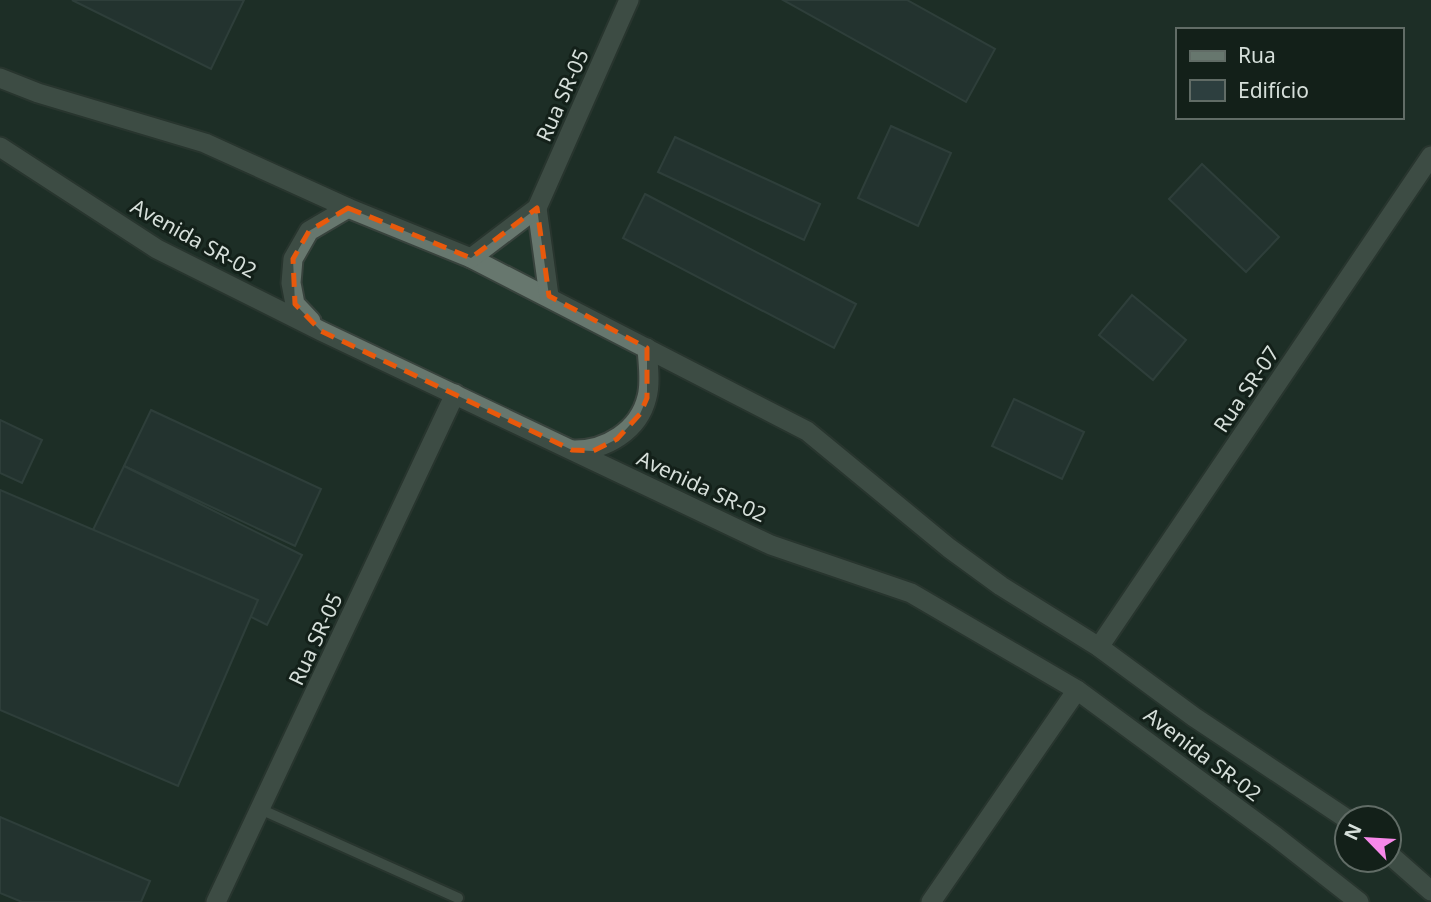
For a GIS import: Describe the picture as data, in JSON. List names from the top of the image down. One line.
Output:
{"streets":{"street":["Rua SR-05","Avenida SR-02","Rua SR-07"]},"crossings":[["Rua SR-05","Avenida SR-02"],["Avenida SR-02","Rua SR-07"]],"legend":["Rua","Edifício"],"north":"top left"}
